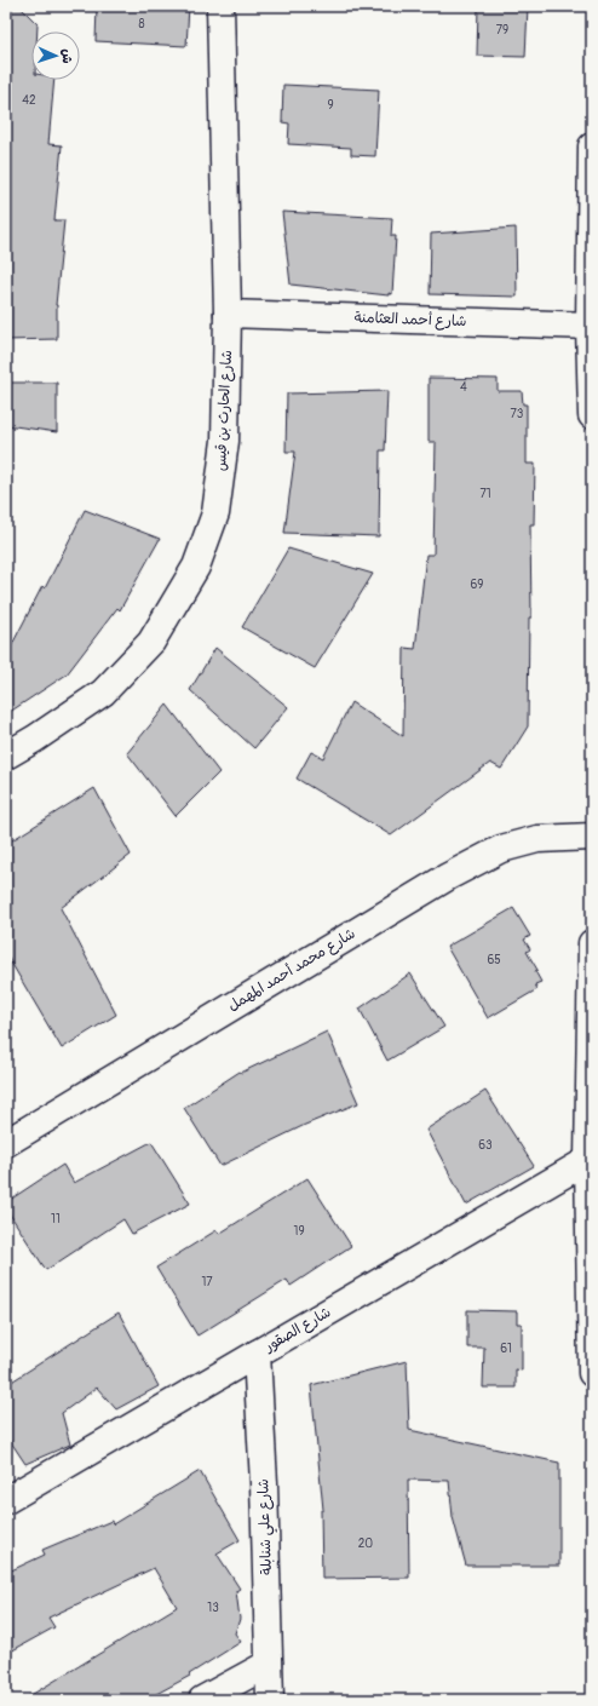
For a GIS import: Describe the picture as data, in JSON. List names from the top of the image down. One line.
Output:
{"streets":{"street":["شارع أحمد العثامنة","شارع الحارث بن قيس","شارع محمد أحمد المهمل","شارع الصقور","شارع علي شنابلة"]},"crossings":[["شارع أحمد العثامنة","شارع الحارث بن قيس"],["شارع الصقور","شارع علي شنابلة"]],"house_numbers":["8","79","42","9","4","73","71","69","65","63","11","19","17","61","20","13"],"north":"right"}
